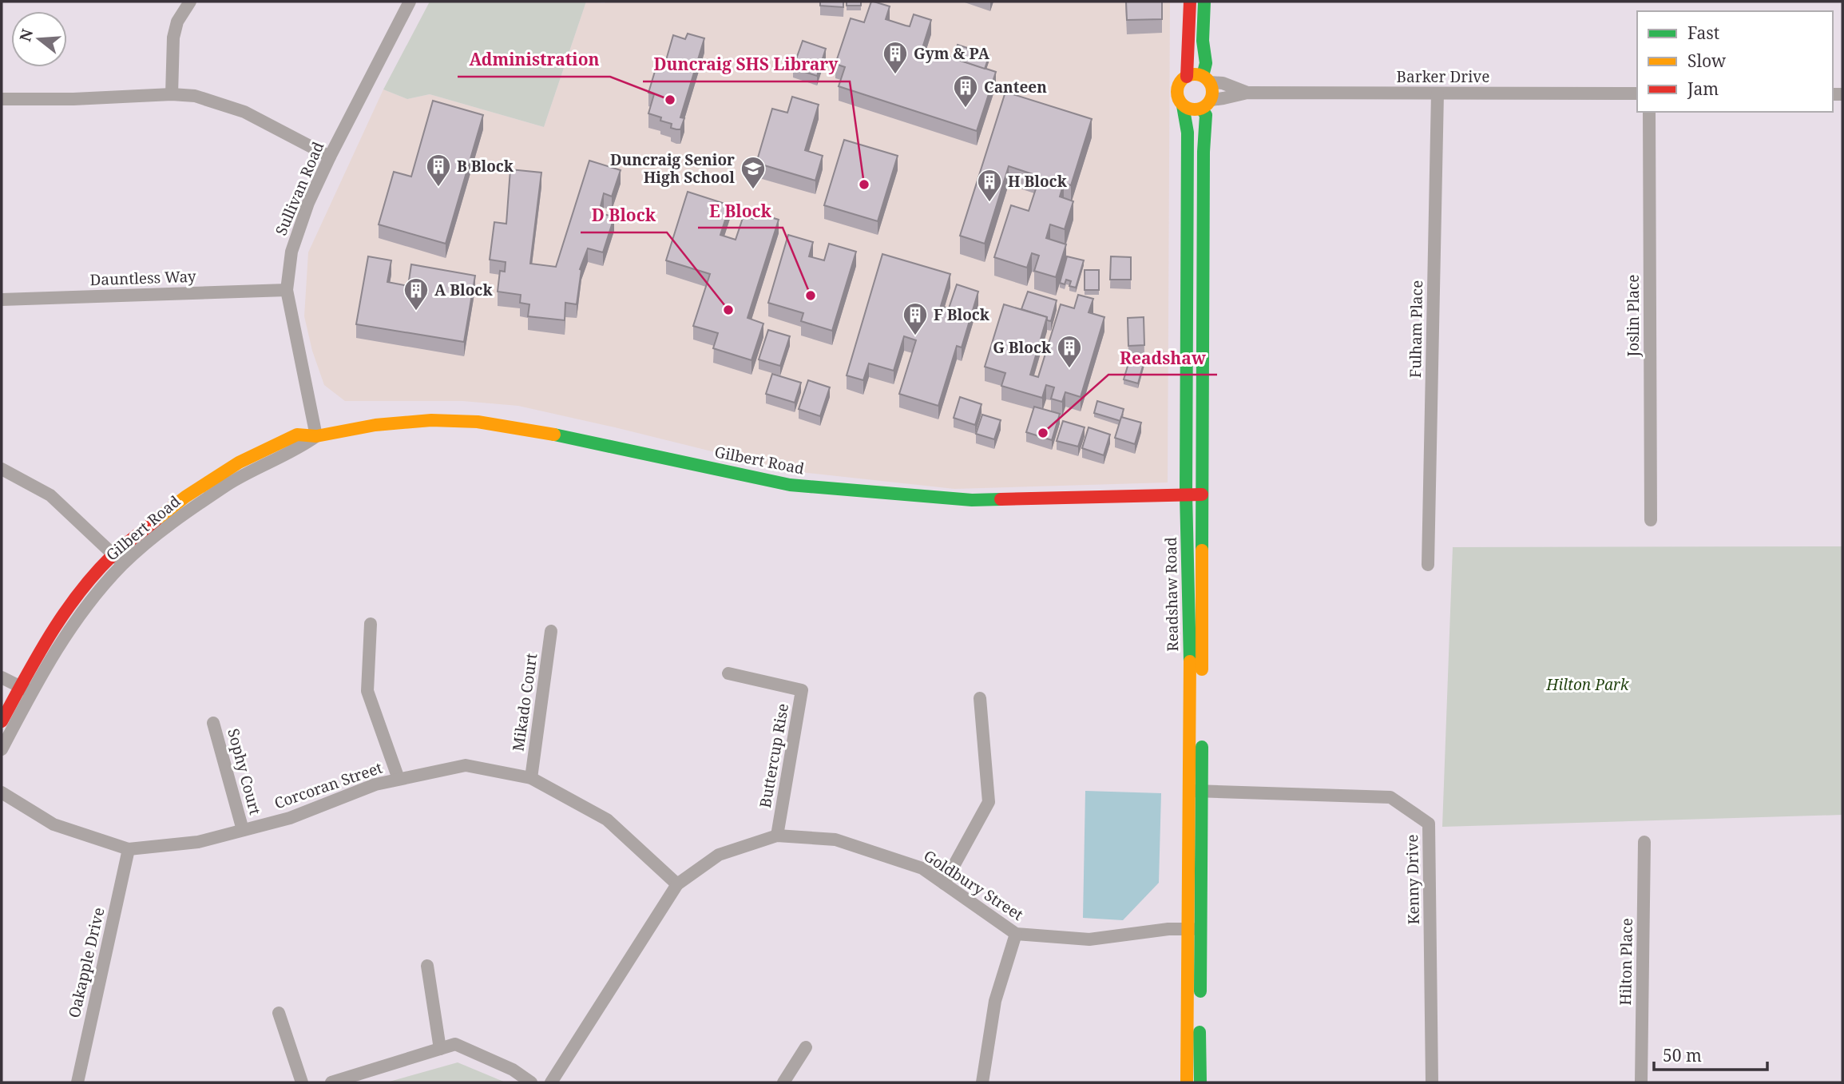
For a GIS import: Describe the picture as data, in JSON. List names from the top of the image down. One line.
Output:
{"streets":{"street":["Barker Drive","Sullivan Road","Dauntless Way","Joslin Place","Fulham Place","Gilbert Road","Readshaw Road","Mikado Court","Buttercup Rise","Sophy Court","Corcoran Street","Kenny Drive","Goldbury Street","Hilton Place","Oakapple Drive"]},"crossings":[["Barker Drive","Fulham Place"],["Barker Drive","Readshaw Road"],["Sullivan Road","Dauntless Way"],["Sullivan Road","Gilbert Road"],["Gilbert Road","Readshaw Road"],["Readshaw Road","Kenny Drive"],["Readshaw Road","Goldbury Street"],["Mikado Court","Corcoran Street"],["Buttercup Rise","Goldbury Street"],["Sophy Court","Corcoran Street"],["Corcoran Street","Goldbury Street"],["Corcoran Street","Oakapple Drive"]],"parks":["Hilton Park"],"places":{"building":["Gym & PA","Canteen","B Block","H Block","A Block","F Block","G Block"],"other":["Administration","Duncraig SHS Library","E Block","D Block","Readshaw"],"school or university":["Duncraig Senior High School"]},"legend":["Fast","Slow","Jam"],"scale_bar":"50 m","north":"left"}
